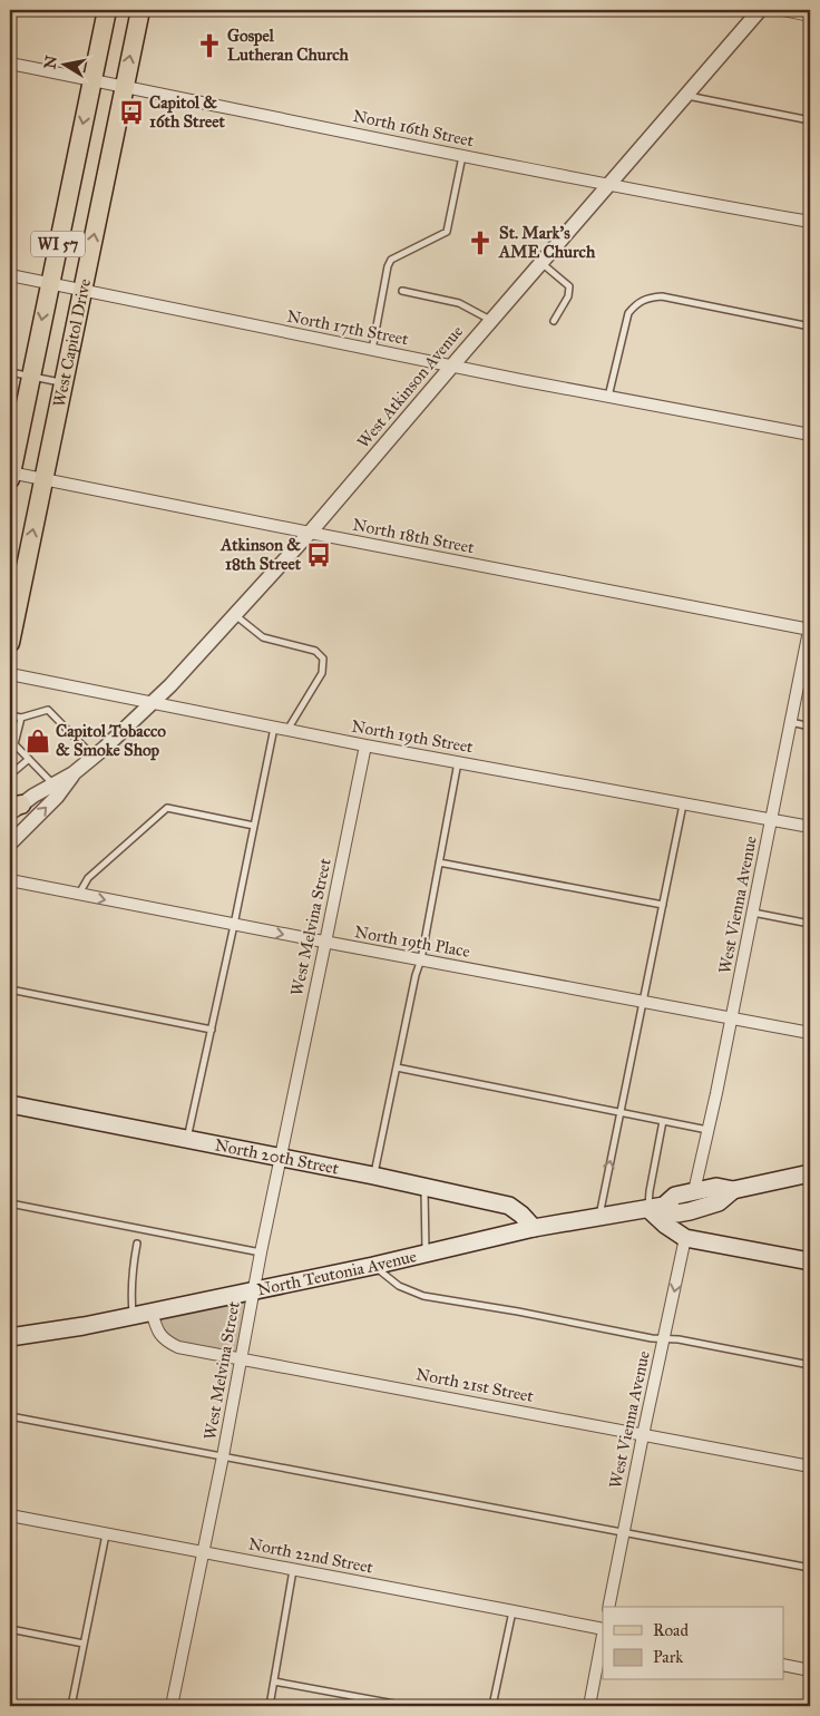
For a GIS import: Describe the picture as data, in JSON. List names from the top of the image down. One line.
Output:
{"streets":{"main road":["WI 57","West Capitol Drive","North 20th Street","North Teutonia Avenue"],"street":["North 16th Street","North 17th Street","West Atkinson Avenue","North 18th Street","North 19th Street","West Vienna Avenue","West Melvina Street","North 19th Place","North 21st Street","North 22nd Street"]},"crossings":[["North 16th Street","West Capitol Drive"],["North 16th Street","West Atkinson Avenue"],["North 17th Street","West Capitol Drive"],["North 17th Street","West Atkinson Avenue"],["West Capitol Drive","North 18th Street"],["West Atkinson Avenue","North 18th Street"],["West Atkinson Avenue","North 19th Street"],["North 18th Street","West Vienna Avenue"],["North 19th Street","West Vienna Avenue"],["North 19th Street","West Melvina Street"],["West Vienna Avenue","North 19th Place"],["West Vienna Avenue","North Teutonia Avenue"],["West Vienna Avenue","North 21st Street"],["West Melvina Street","North 19th Place"],["West Melvina Street","North 20th Street"],["West Melvina Street","North Teutonia Avenue"],["West Melvina Street","North 21st Street"],["West Melvina Street","North 22nd Street"],["North 20th Street","North Teutonia Avenue"],["North Teutonia Avenue","North 21st Street"]],"places":{"church":["Gospel Lutheran Church","St. Mark's AME Church"],"bus stop":["Capitol & 16th Street","Atkinson & 18th Street"],"shop":["Capitol Tobacco & Smoke Shop"]},"legend":["Road","Park"],"north":"left"}
